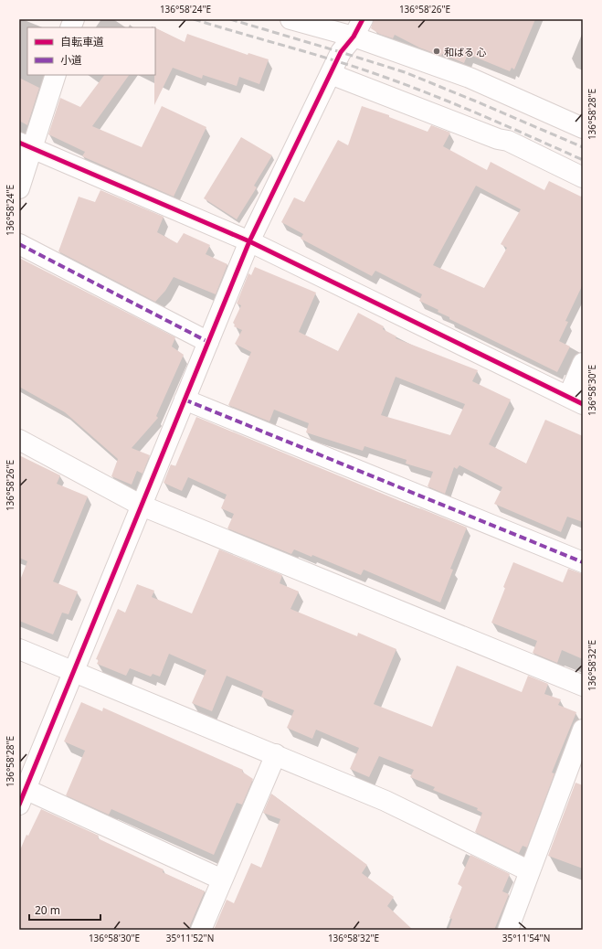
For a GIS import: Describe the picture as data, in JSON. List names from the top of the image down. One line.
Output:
{"places":["和ばる 心"],"legend":["自転車道","小道"],"scale_bar":"20 m","coordinates":["136°58'24\"E","136°58'26\"E","136°58'28\"E","136°58'30\"E","136°58'32\"E","35°11'52\"N","35°11'54\"N"]}
